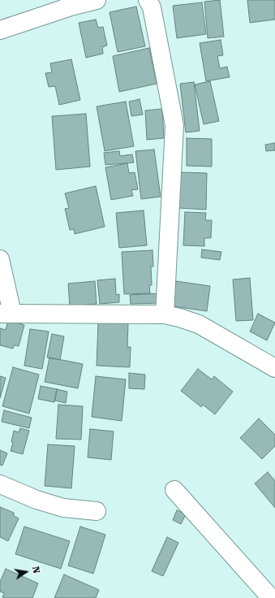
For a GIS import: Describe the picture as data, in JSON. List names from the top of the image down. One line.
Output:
{"north":"right"}
